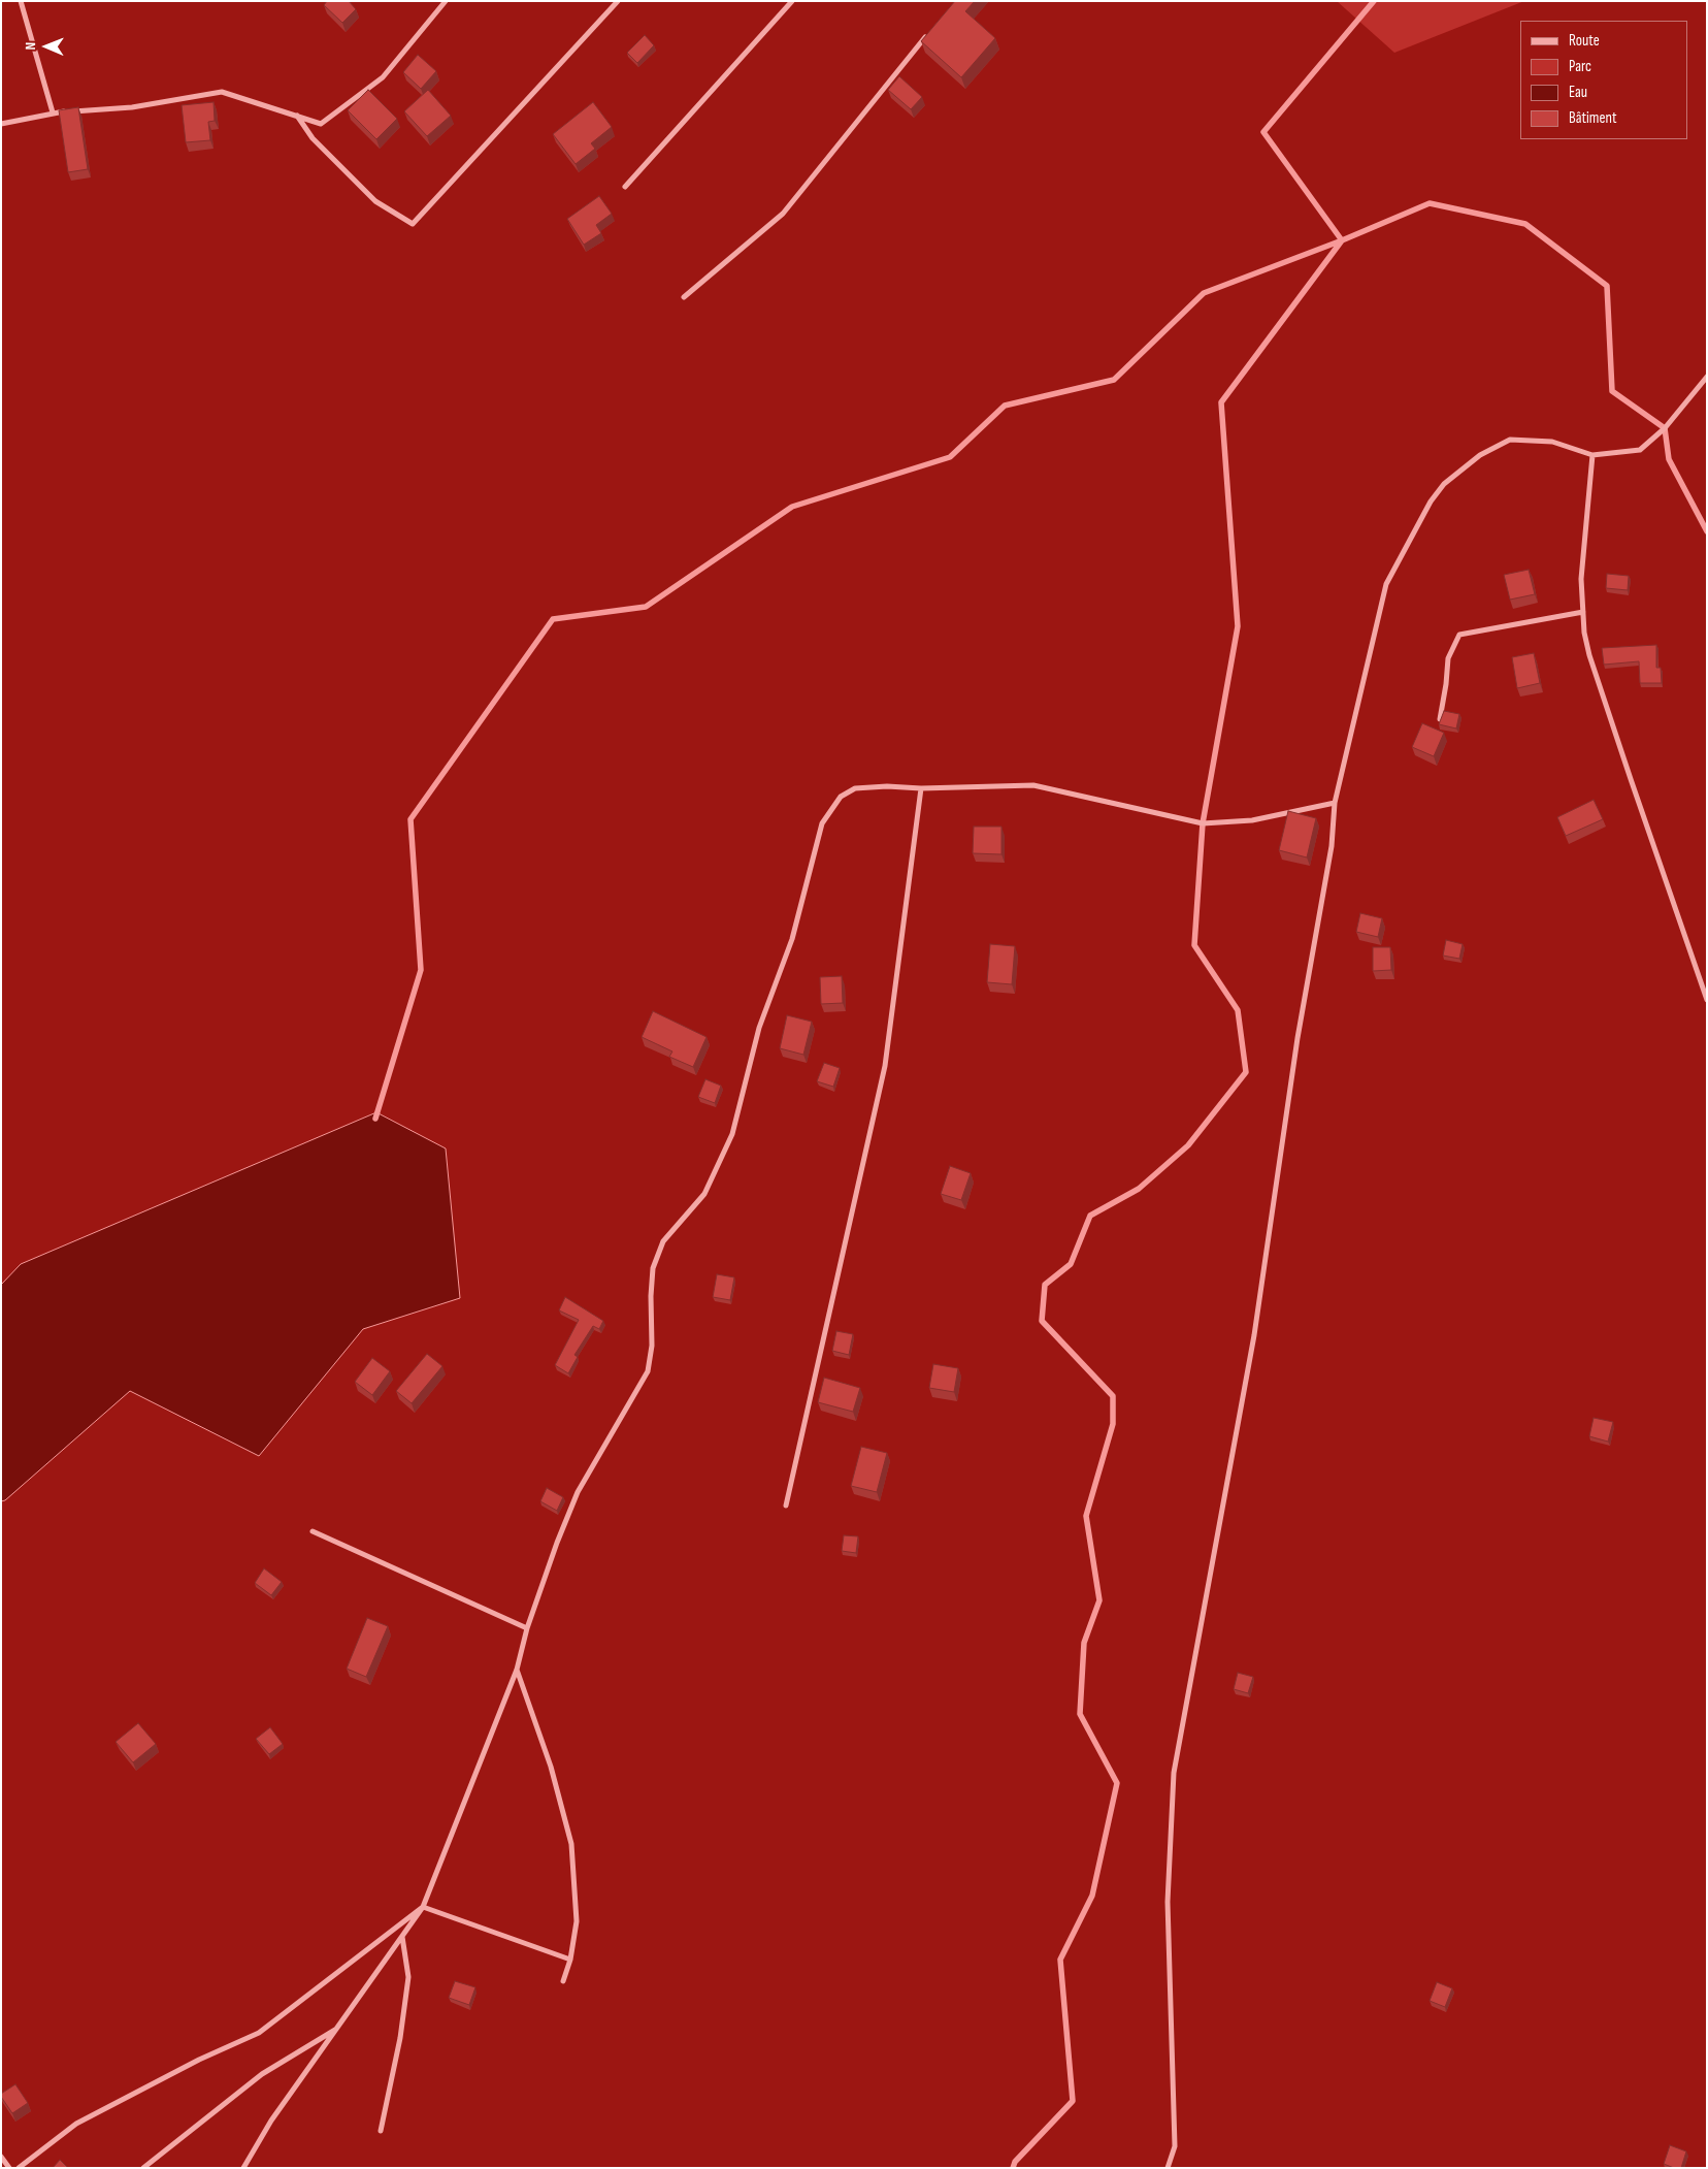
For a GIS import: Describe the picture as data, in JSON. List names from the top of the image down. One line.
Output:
{"legend":["Route","Parc","Eau","Bâtiment"],"north":"left"}
